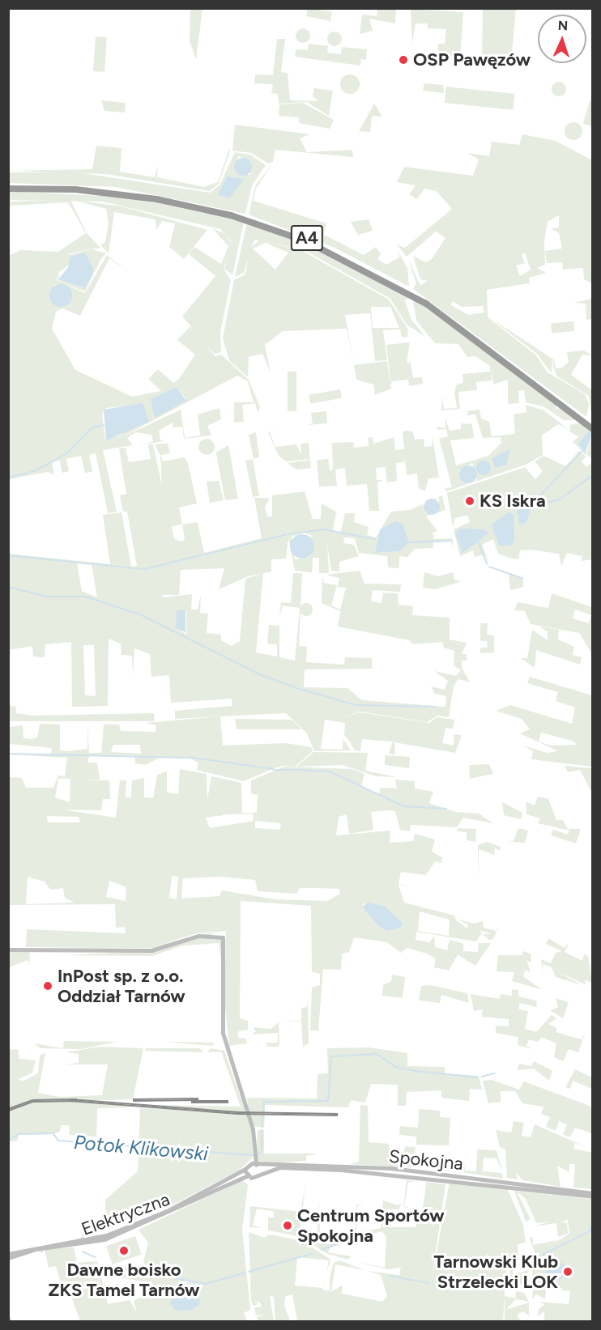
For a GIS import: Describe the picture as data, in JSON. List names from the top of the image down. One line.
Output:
{"streets":{"highway":["A4"],"main road":["Spokojna","Elektryczna"]},"crossings":[["Spokojna","Elektryczna"]],"water":["Potok Klikowski"],"places":["OSP Pawęzów","KS Iskra","InPost sp. z o.o. Oddział Tarnów","Centrum Sportów Spokojna","Dawne boisko ZKS Tamel Tarnów","Tarnowski Klub Strzelecki LOK"],"north":"top"}
